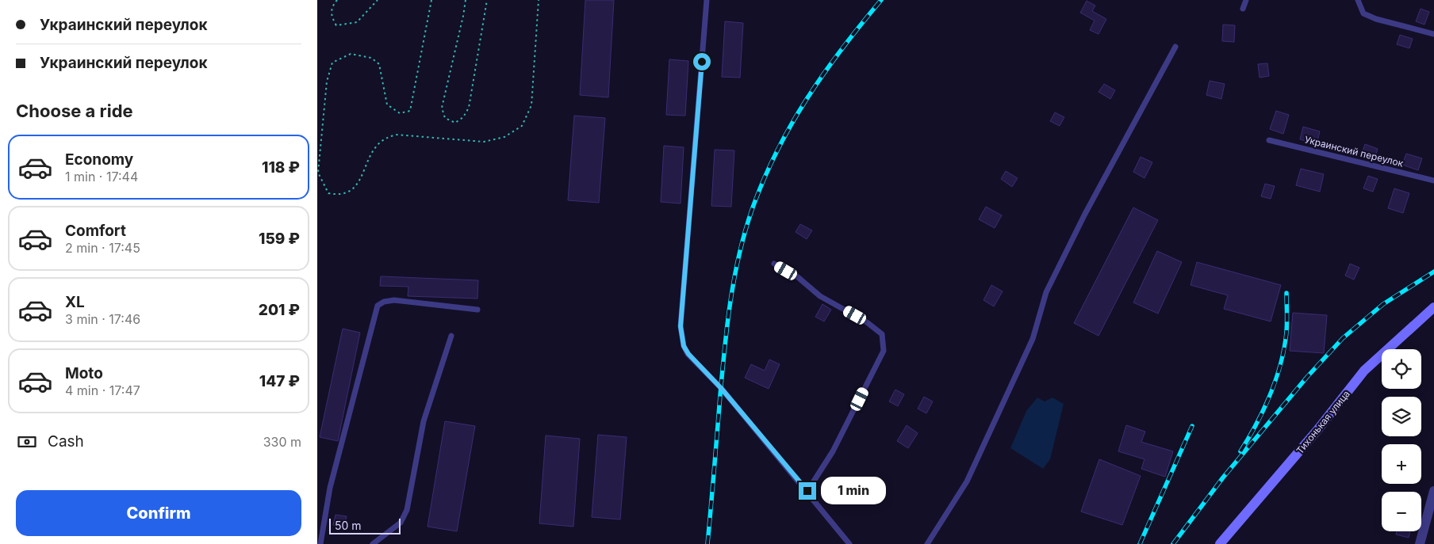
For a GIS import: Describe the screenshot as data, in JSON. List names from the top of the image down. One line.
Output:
{"streets":{"street":["Тихонькая улица"],"lane":["Украинский переулок"]},"scale_bar":"50 m","page":{"banner":["Украинский переулок","Украинский переулок"],"heading":"Choose a ride","list":[{"name":"Economy","note":"1 min · 17:44","value":"118 ₽"},{"name":"Comfort","note":"2 min · 17:45","value":"159 ₽"},{"name":"XL","note":"3 min · 17:46","value":"201 ₽"},{"name":"Moto","note":"4 min · 17:47","value":"147 ₽"}],"map_buttons":["+","−"],"pay":["Cash","330 m"],"bubble":"1 min","buttons":"Confirm","scale":"50 m"}}
